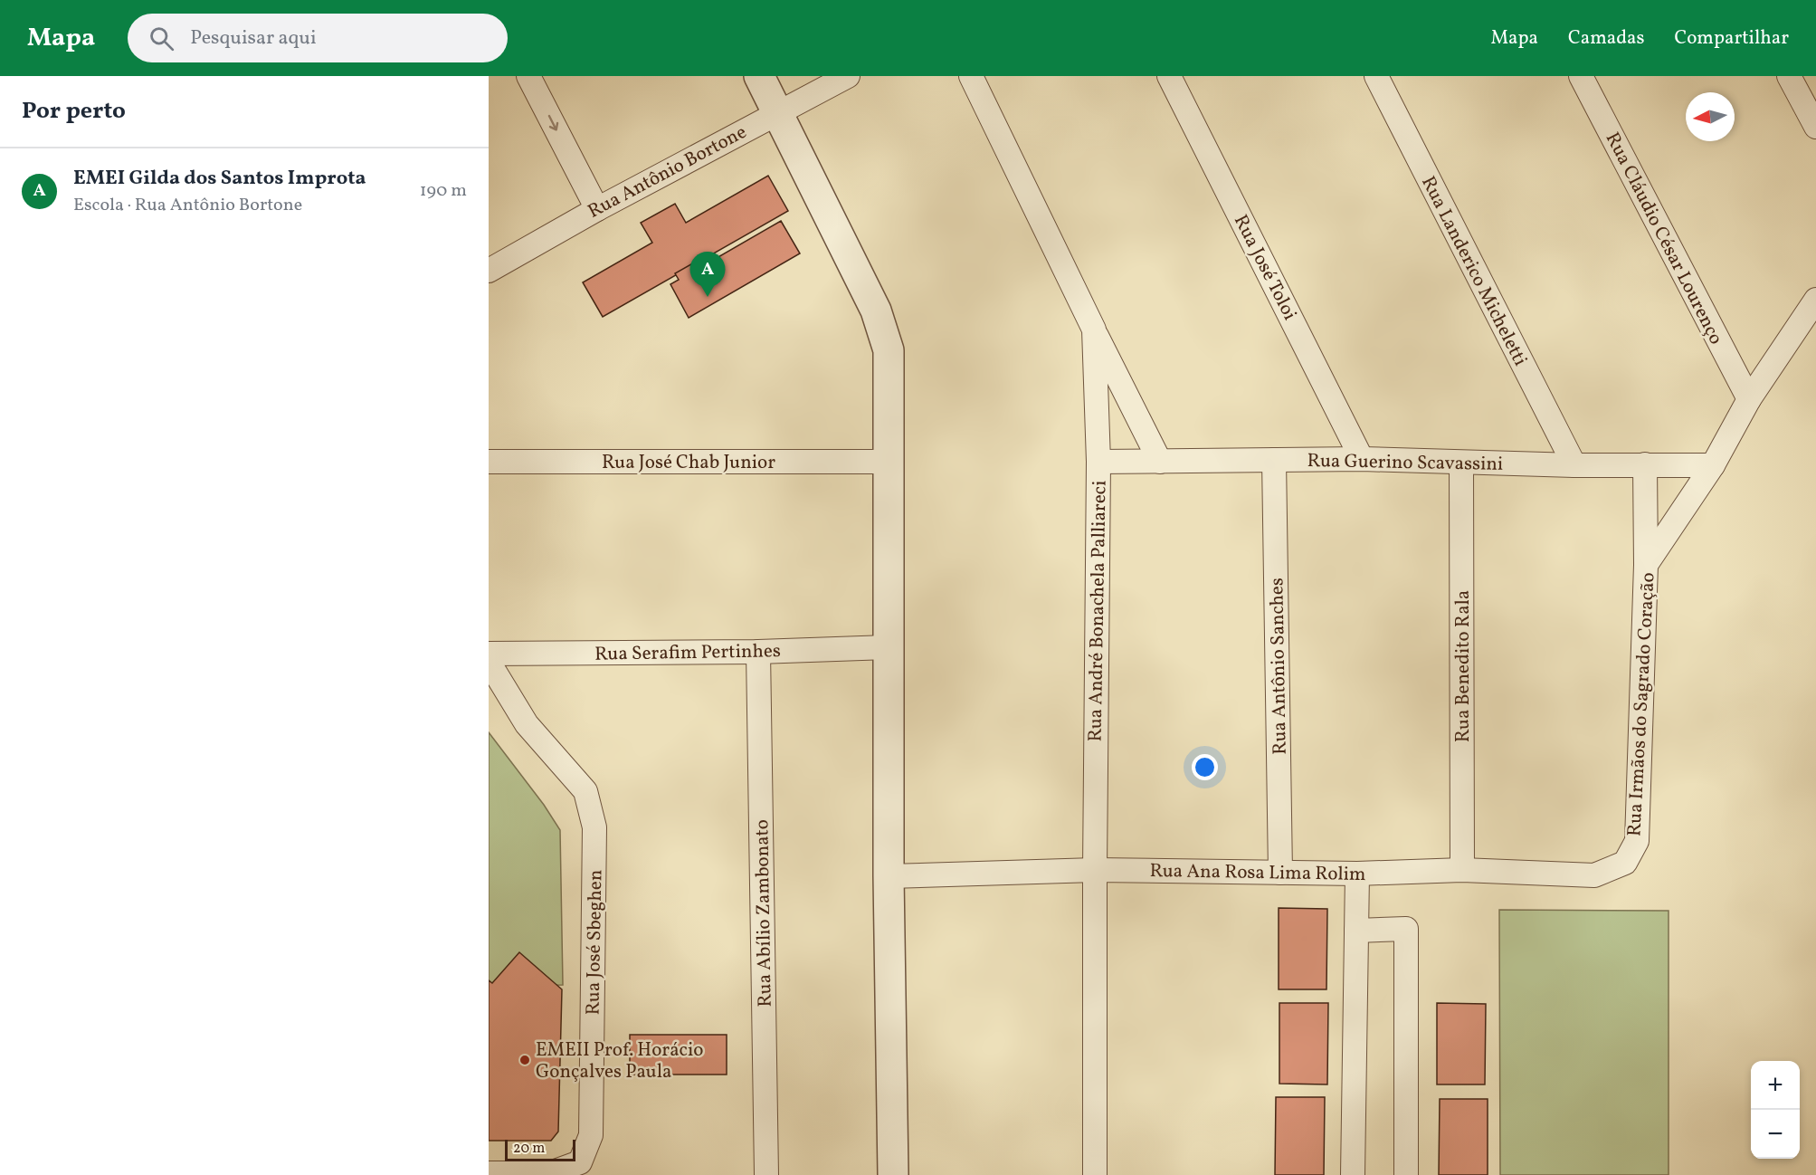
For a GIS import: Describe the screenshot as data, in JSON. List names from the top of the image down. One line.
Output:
{"streets":{"street":["Rua Antônio Bortone","Rua Cláudio César Lourenço","Rua José Toloi","Rua Landerico Micheletti","Rua José Chab Junior","Rua Guerino Scavassini","Rua André Bonachela Palliareci","Rua Serafim Pertinhes","Rua Antônio Sanches","Rua Benedito Rala","Rua Irmãos do Sagrado Coração","Rua Ana Rosa Lima Rolim","Rua Abílio Zambonato","Rua José Sbeghen"]},"crossings":[["Rua Cláudio César Lourenço","Rua Irmãos do Sagrado Coração"],["Rua José Toloi","Rua Guerino Scavassini"],["Rua Landerico Micheletti","Rua Guerino Scavassini"],["Rua Guerino Scavassini","Rua André Bonachela Palliareci"],["Rua Guerino Scavassini","Rua Antônio Sanches"],["Rua Guerino Scavassini","Rua Benedito Rala"],["Rua Guerino Scavassini","Rua Irmãos do Sagrado Coração"],["Rua André Bonachela Palliareci","Rua Ana Rosa Lima Rolim"],["Rua Serafim Pertinhes","Rua Abílio Zambonato"],["Rua Antônio Sanches","Rua Ana Rosa Lima Rolim"],["Rua Benedito Rala","Rua Ana Rosa Lima Rolim"],["Rua Irmãos do Sagrado Coração","Rua Ana Rosa Lima Rolim"]],"places":["EMEII Prof. Horácio Gonçalves Paula"],"scale_bar":"20 m","north":"left","page":{"header":"Mapa","search":"Pesquisar aqui","nav":["Mapa","Camadas","Compartilhar"],"heading":"Por perto","list":[{"mark":"A","name":"EMEI Gilda dos Santos Improta","note":"Escola · Rua Antônio Bortone","value":"190 m"}],"pins":"A","map_buttons":["+","−"],"scale":"20 m"}}
